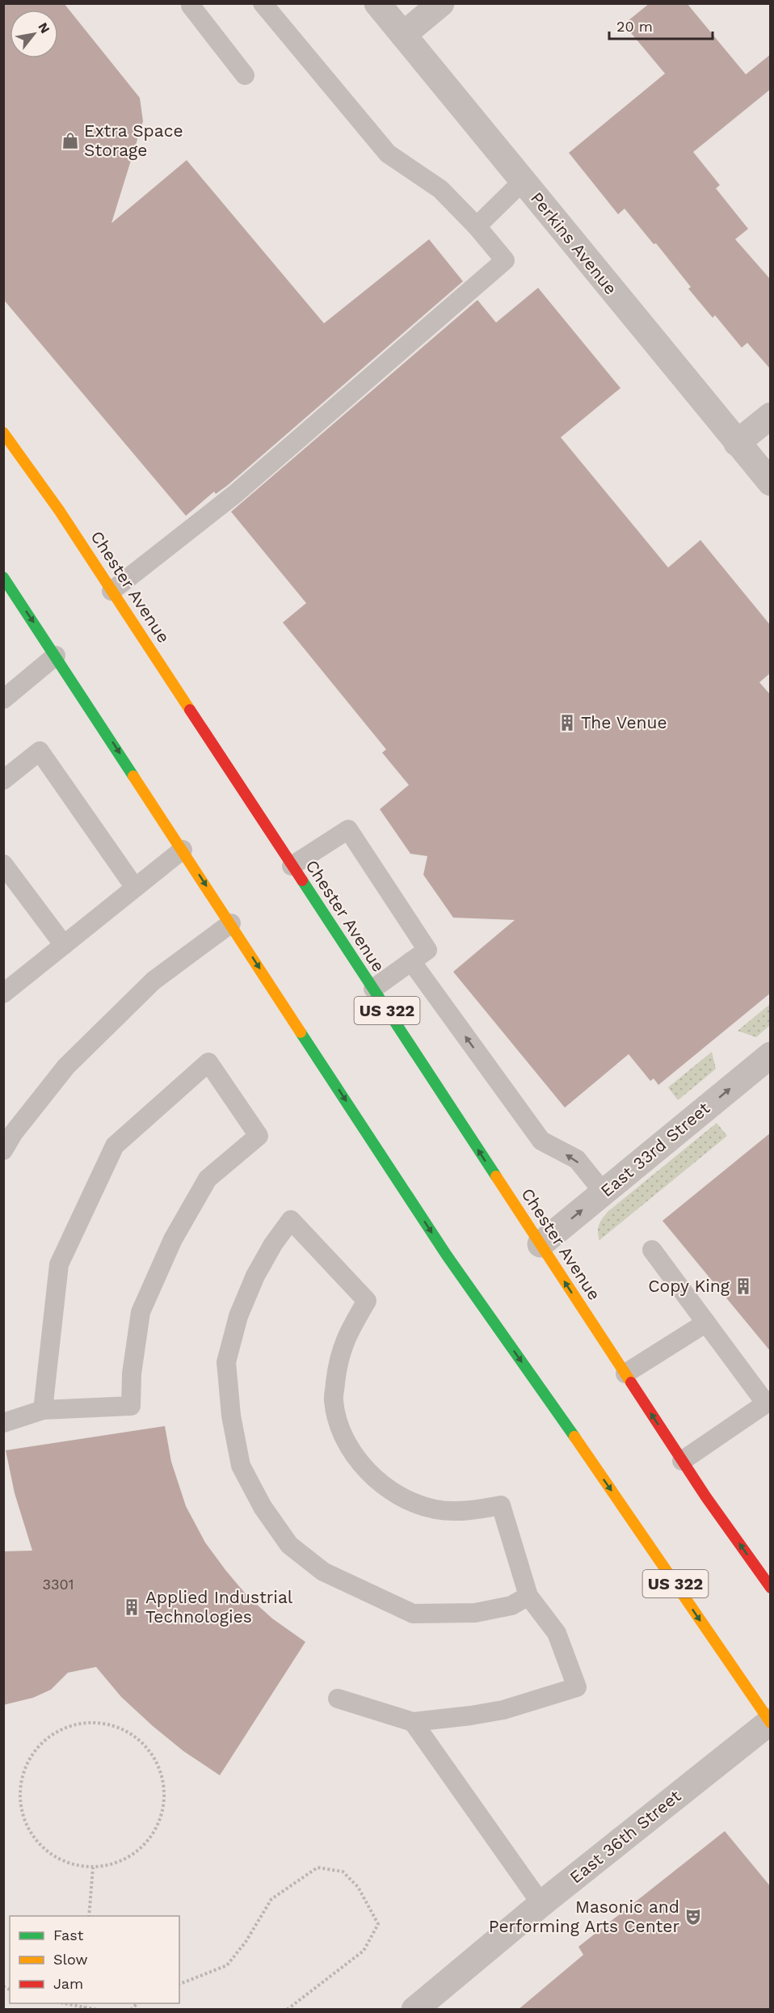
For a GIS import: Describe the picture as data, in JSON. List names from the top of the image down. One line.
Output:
{"streets":{"main road":["Chester Avenue","US 322"],"street":["Perkins Avenue","East 33rd Street","East 36th Street"]},"crossings":[["Chester Avenue","East 33rd Street"],["US 322","East 36th Street"]],"one_way":["East 33rd Street"],"places":{"shop":["Extra Space Storage"],"building":["The Venue","Copy King","Applied Industrial Technologies"],"theatre":["Masonic and Performing Arts Center"]},"house_numbers":["3301"],"legend":["Fast","Slow","Jam"],"scale_bar":"20 m","north":"top right"}
